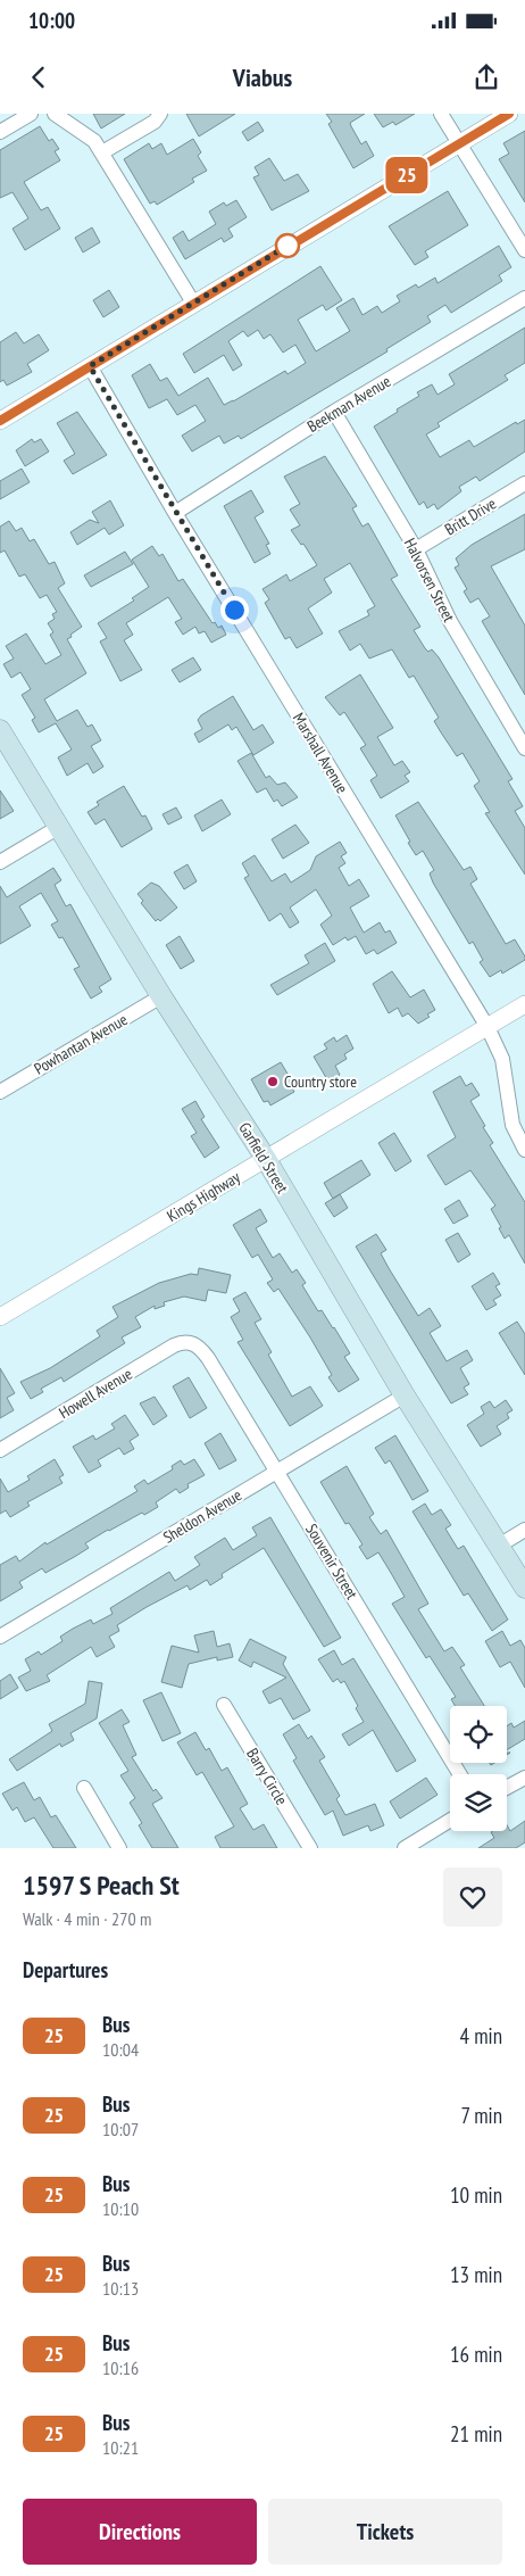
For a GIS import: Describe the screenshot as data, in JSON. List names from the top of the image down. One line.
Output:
{"streets":{"main road":["Garfield Street"],"street":["Beekman Avenue","Britt Drive","Halvorsen Street","Marshall Avenue","Powhantan Avenue","Kings Highway","Howell Avenue","Sheldon Avenue","Souvenir Street","Barry Circle"]},"crossings":[["Beekman Avenue","Halvorsen Street"],["Beekman Avenue","Marshall Avenue"],["Britt Drive","Halvorsen Street"],["Marshall Avenue","Kings Highway"],["Powhantan Avenue","Garfield Street"],["Garfield Street","Kings Highway"],["Garfield Street","Sheldon Avenue"],["Howell Avenue","Souvenir Street"],["Sheldon Avenue","Souvenir Street"]],"places":["Country store"],"lines":["bus line 25"],"page":{"status":"10:00","header":"Viabus","on_map":"25","heading":[["1597 S Peach St","Walk · 4 min · 270 m"],"Departures"],"list":[{"mark":"25","name":"Bus","note":"10:04","value":"4 min"},{"mark":"25","name":"Bus","note":"10:07","value":"7 min"},{"mark":"25","name":"Bus","note":"10:10","value":"10 min"},{"mark":"25","name":"Bus","note":"10:13","value":"13 min"},{"mark":"25","name":"Bus","note":"10:16","value":"16 min"},{"mark":"25","name":"Bus","note":"10:21","value":"21 min"}],"buttons":["Directions","Tickets"]}}
